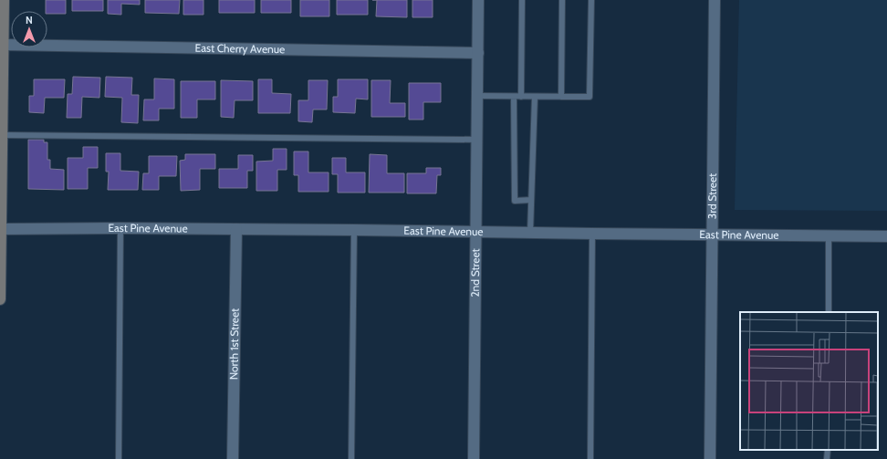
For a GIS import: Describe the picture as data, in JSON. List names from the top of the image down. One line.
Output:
{"streets":{"street":["East Cherry Avenue","3rd Street","East Pine Avenue","2nd Street","North 1st Street"]},"crossings":[["East Cherry Avenue","2nd Street"],["3rd Street","East Pine Avenue"],["East Pine Avenue","2nd Street"],["East Pine Avenue","North 1st Street"]],"north":"top"}
